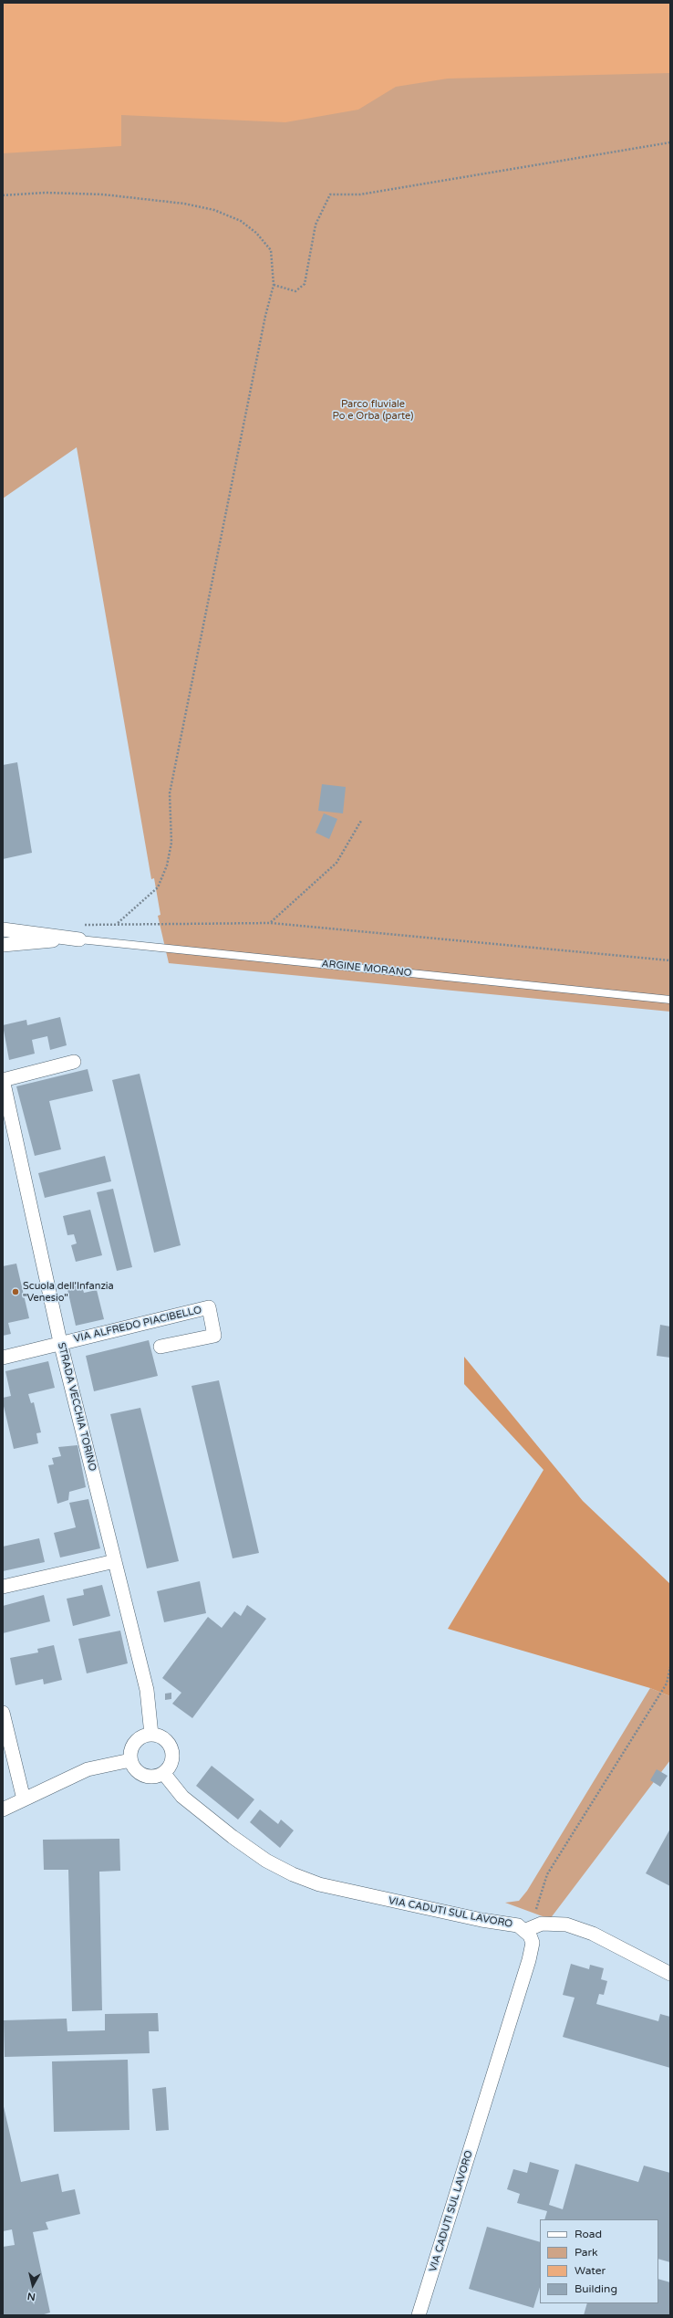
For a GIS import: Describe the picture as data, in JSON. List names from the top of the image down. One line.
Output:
{"streets":{"street":["ARGINE MORANO","VIA ALFREDO PIACIBELLO","STRADA VECCHIA TORINO","VIA CADUTI SUL LAVORO"]},"crossings":[["VIA ALFREDO PIACIBELLO","STRADA VECCHIA TORINO"],["STRADA VECCHIA TORINO","VIA CADUTI SUL LAVORO"]],"parks":["Parco fluviale Po e Orba (parte)"],"places":["Scuola dell'Infanzia \"Venesio\""],"legend":["Road","Park","Water","Building"],"north":"bottom"}
